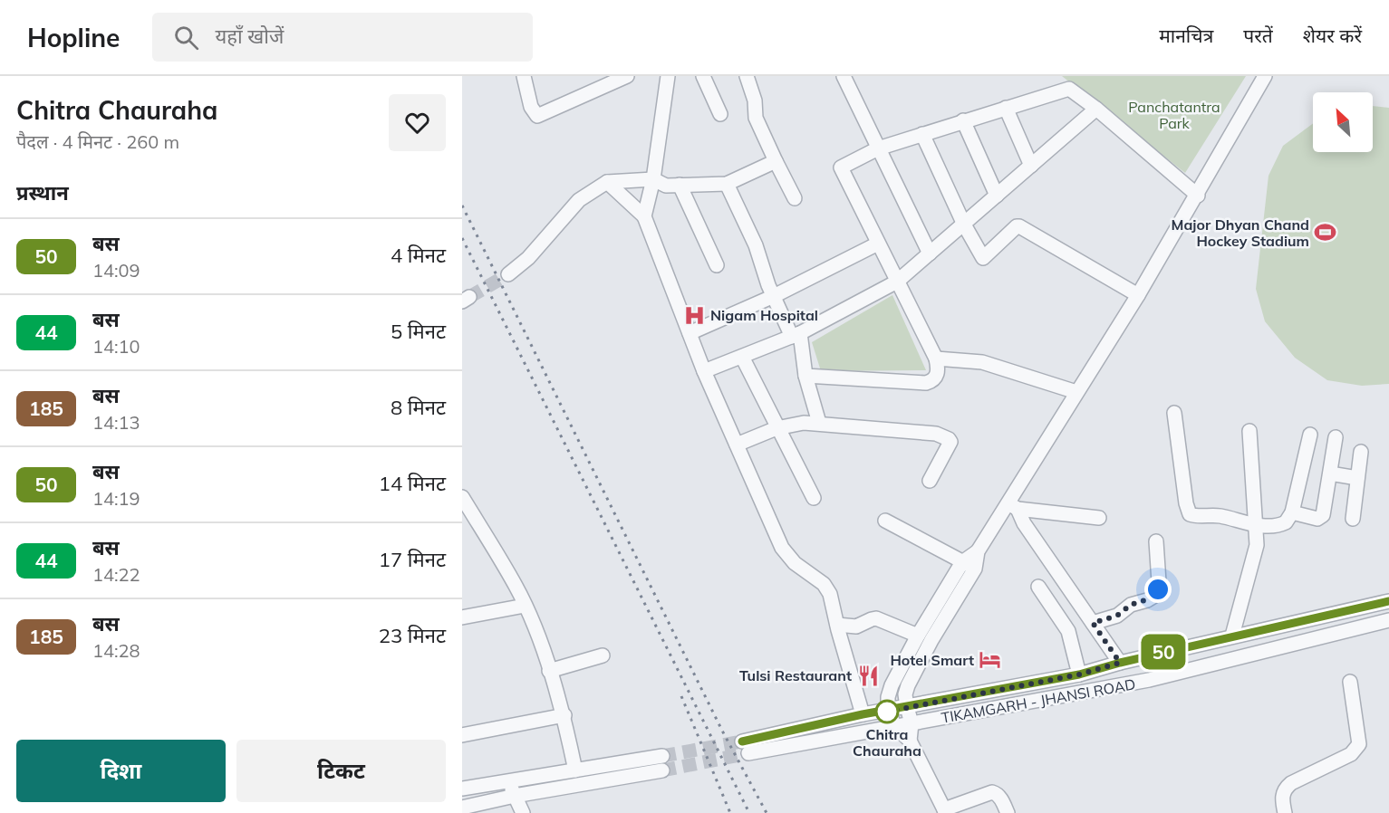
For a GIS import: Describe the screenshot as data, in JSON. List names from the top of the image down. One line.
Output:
{"streets":{"street":["TIKAMGARH - JHANSI ROAD"]},"parks":["Panchatantra Park"],"places":{"sports":["Major Dhyan Chand Hockey Stadium"],"hospital":["Nigam Hospital"],"hotel":["Hotel Smart"],"restaurant":["Tulsi Restaurant"],"other":["Chitra Chauraha"]},"lines":["bus line 50"],"north":"top left","page":{"header":"Hopline","search":"यहाँ खोजें","nav":["मानचित्र","परतें","शेयर करें"],"heading":[["Chitra Chauraha","पैदल · 4 मिनट · 260 m"],"प्रस्थान"],"on_map":"50","list":[{"mark":"50","name":"बस","note":"14:09","value":"4 मिनट"},{"mark":"44","name":"बस","note":"14:10","value":"5 मिनट"},{"mark":"185","name":"बस","note":"14:13","value":"8 मिनट"},{"mark":"50","name":"बस","note":"14:19","value":"14 मिनट"},{"mark":"44","name":"बस","note":"14:22","value":"17 मिनट"},{"mark":"185","name":"बस","note":"14:28","value":"23 मिनट"}],"buttons":["दिशा","टिकट"]}}
